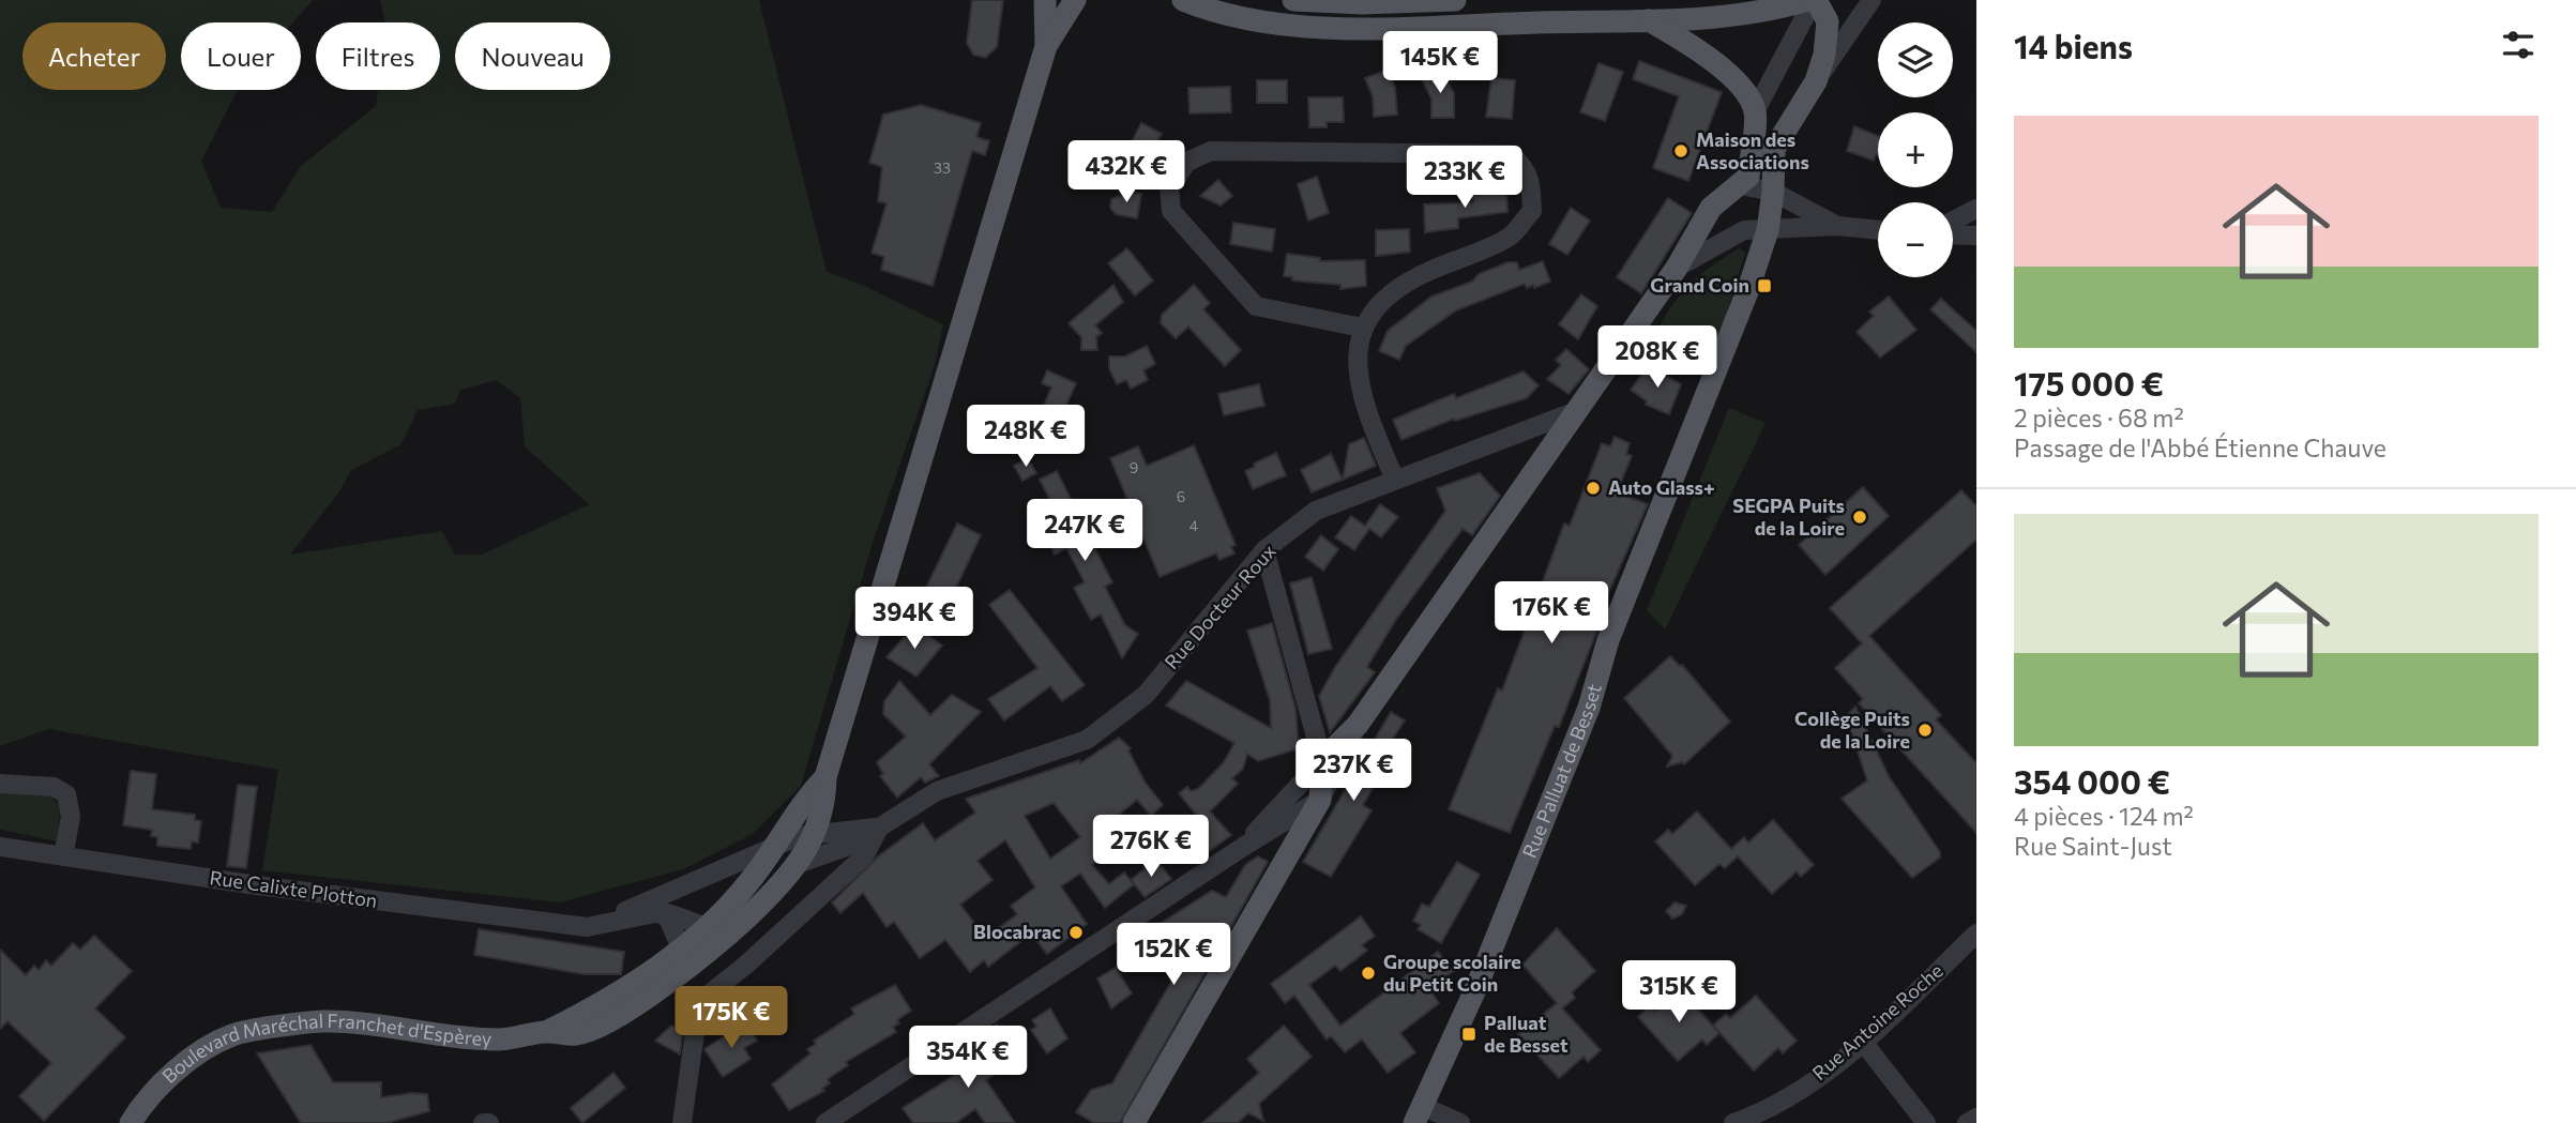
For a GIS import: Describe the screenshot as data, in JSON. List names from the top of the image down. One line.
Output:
{"streets":{"main road":["Rue Palluat de Besset","Boulevard Maréchal Franchet d'Espèrey"],"street":["Rue Docteur Roux","Rue Calixte Plotton","Rue Antoine Roche"]},"crossings":[["Rue Docteur Roux","Boulevard Maréchal Franchet d'Espèrey"],["Rue Calixte Plotton","Boulevard Maréchal Franchet d'Espèrey"]],"places":{"other":["Maison des Associations","Auto Glass+","SEGPA Puits de la Loire","Collège Puits de la Loire","Blocabrac","Groupe scolaire du Petit Coin"],"transit":["Grand Coin","Palluat de Besset"]},"house_numbers":["33","9","6","4"],"page":{"heading":"14 biens","map_buttons":["+","−"],"chip":["Acheter","Louer","Filtres","Nouveau"],"price":["145K €","432K €","233K €","208K €","248K €","247K €","176K €","394K €","237K €","276K €","152K €","315K €","175K €","354K €"],"list":[{"name":"175 000 €","note":"2 pièces · 68 m² · Passage de l'Abbé Étienne Chauve"},{"name":"354 000 €","note":"4 pièces · 124 m² · Rue Saint-Just"}]}}
